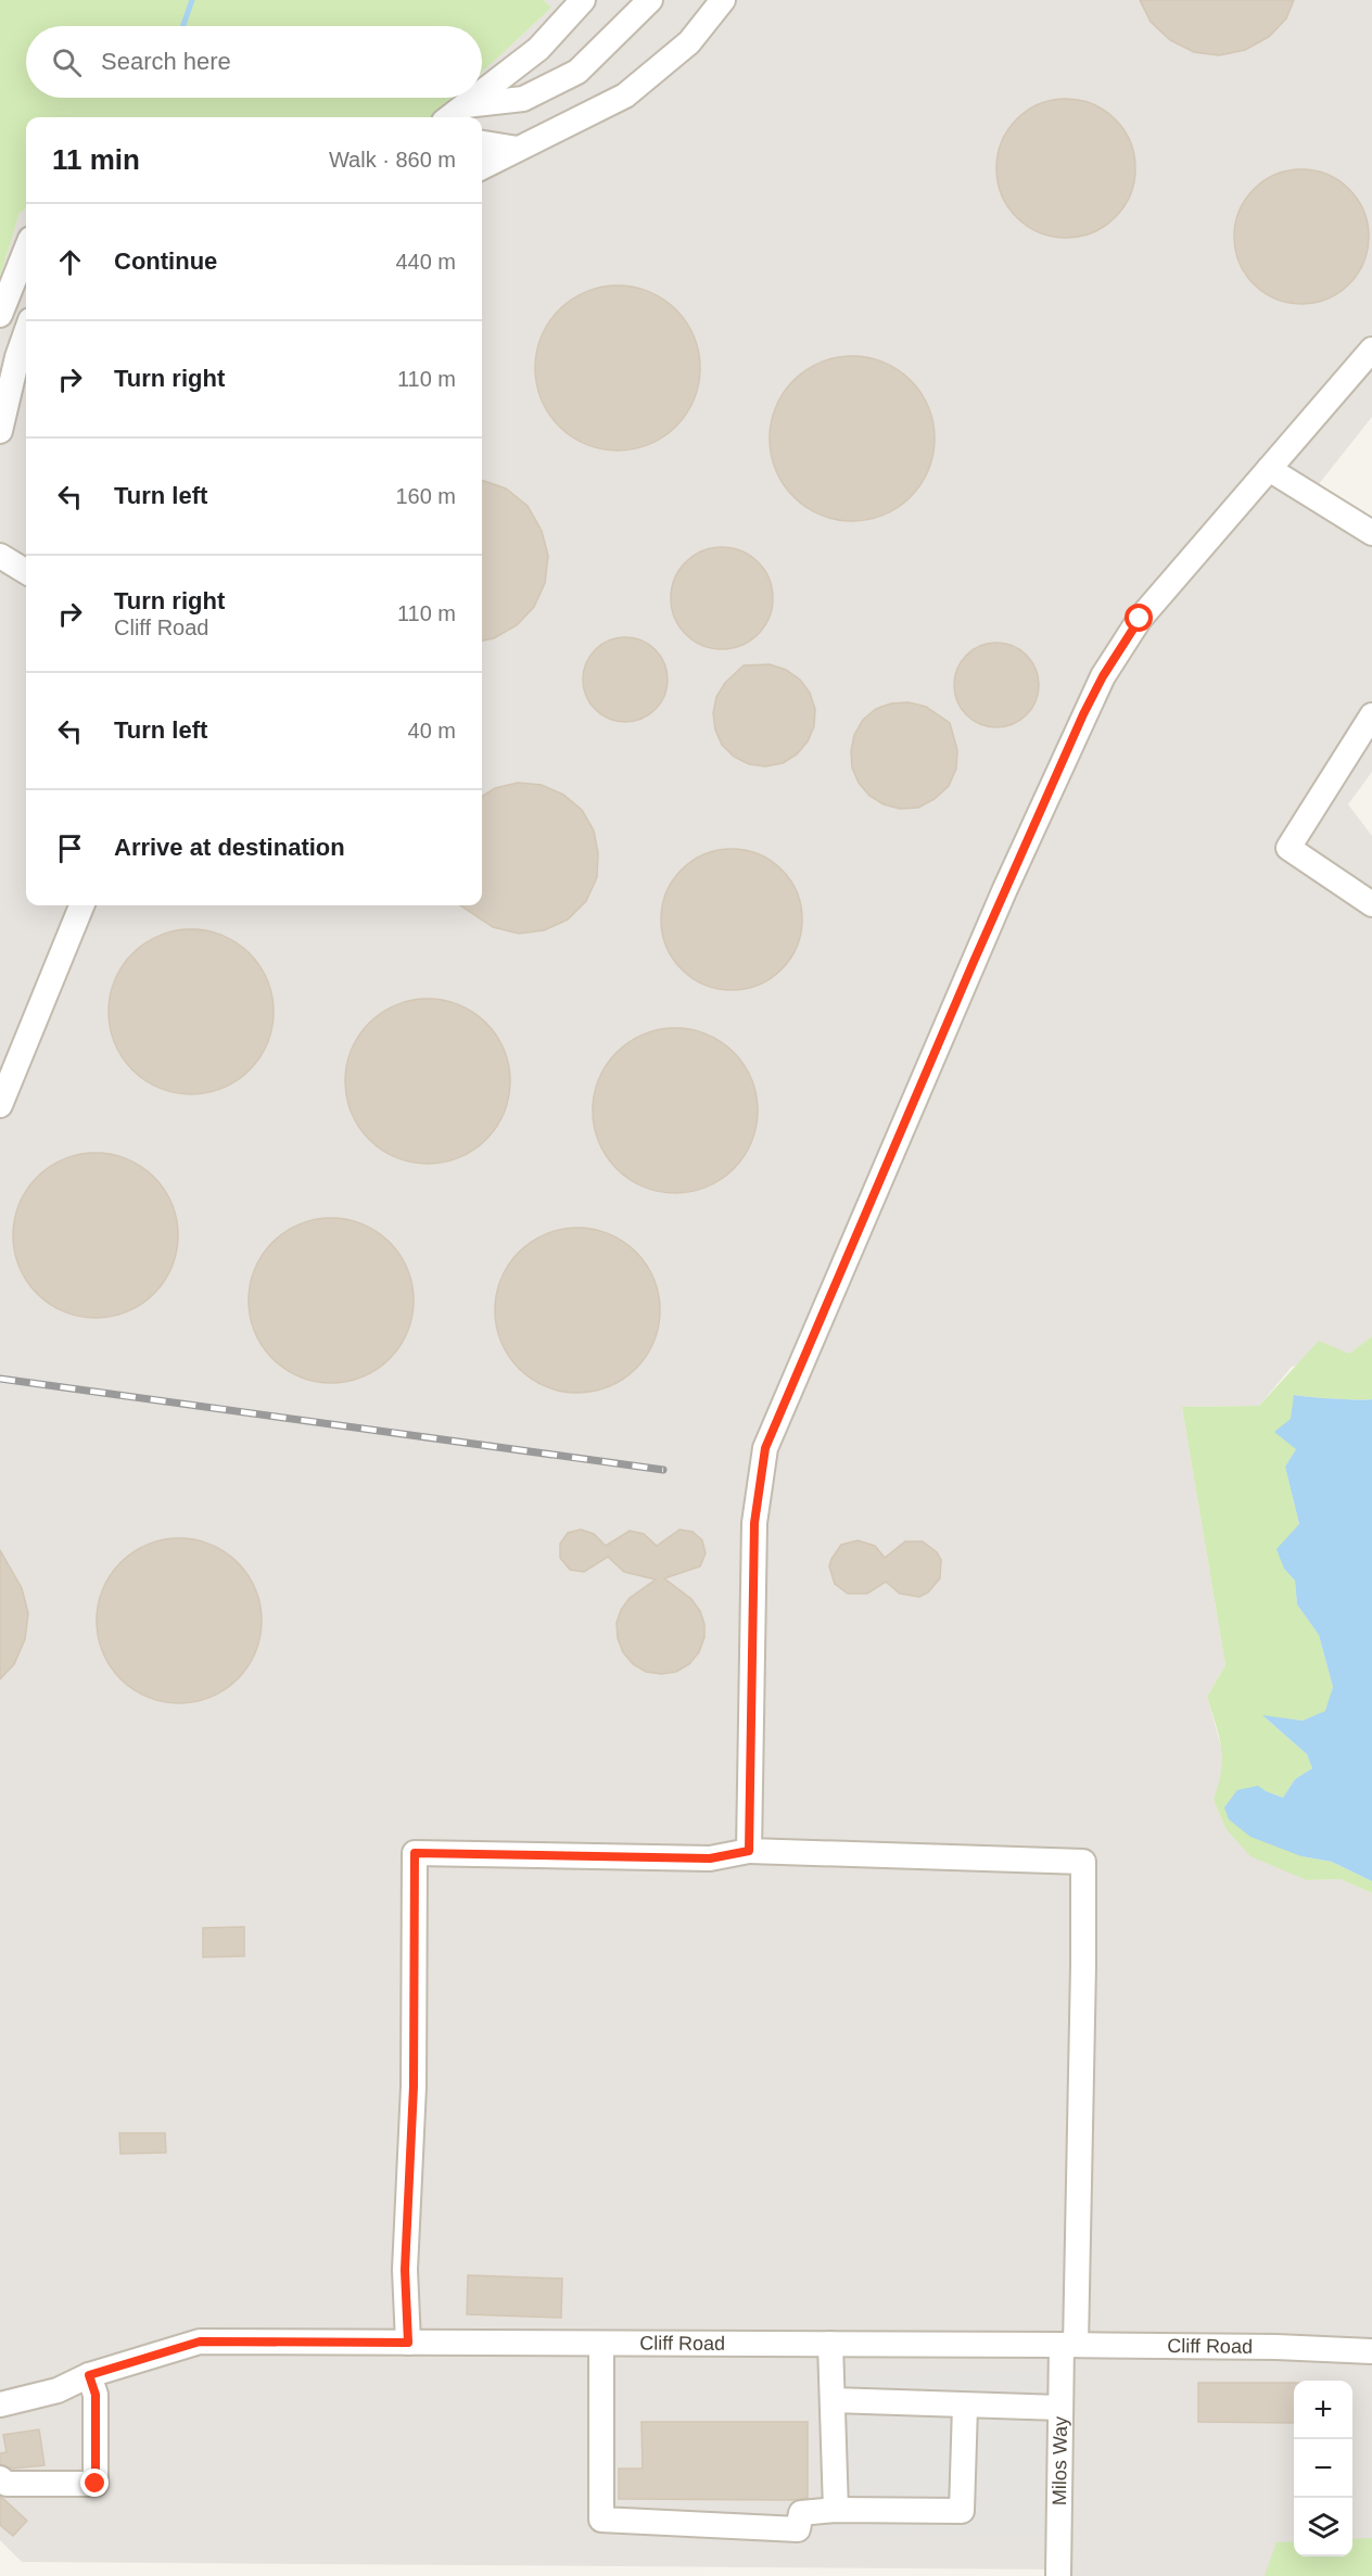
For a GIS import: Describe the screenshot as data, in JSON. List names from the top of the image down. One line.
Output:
{"streets":{"street":["Cliff Road","Milos Way"]},"crossings":[["Cliff Road","Milos Way"]],"page":{"search":"Search here","heading":["11 min","Walk · 860 m"],"list":[["Continue","440 m"],["Turn right","110 m"],["Turn left","160 m"],["Turn right","Cliff Road","110 m"],["Turn left","40 m"],"Arrive at destination"],"map_buttons":["+","−"]}}
